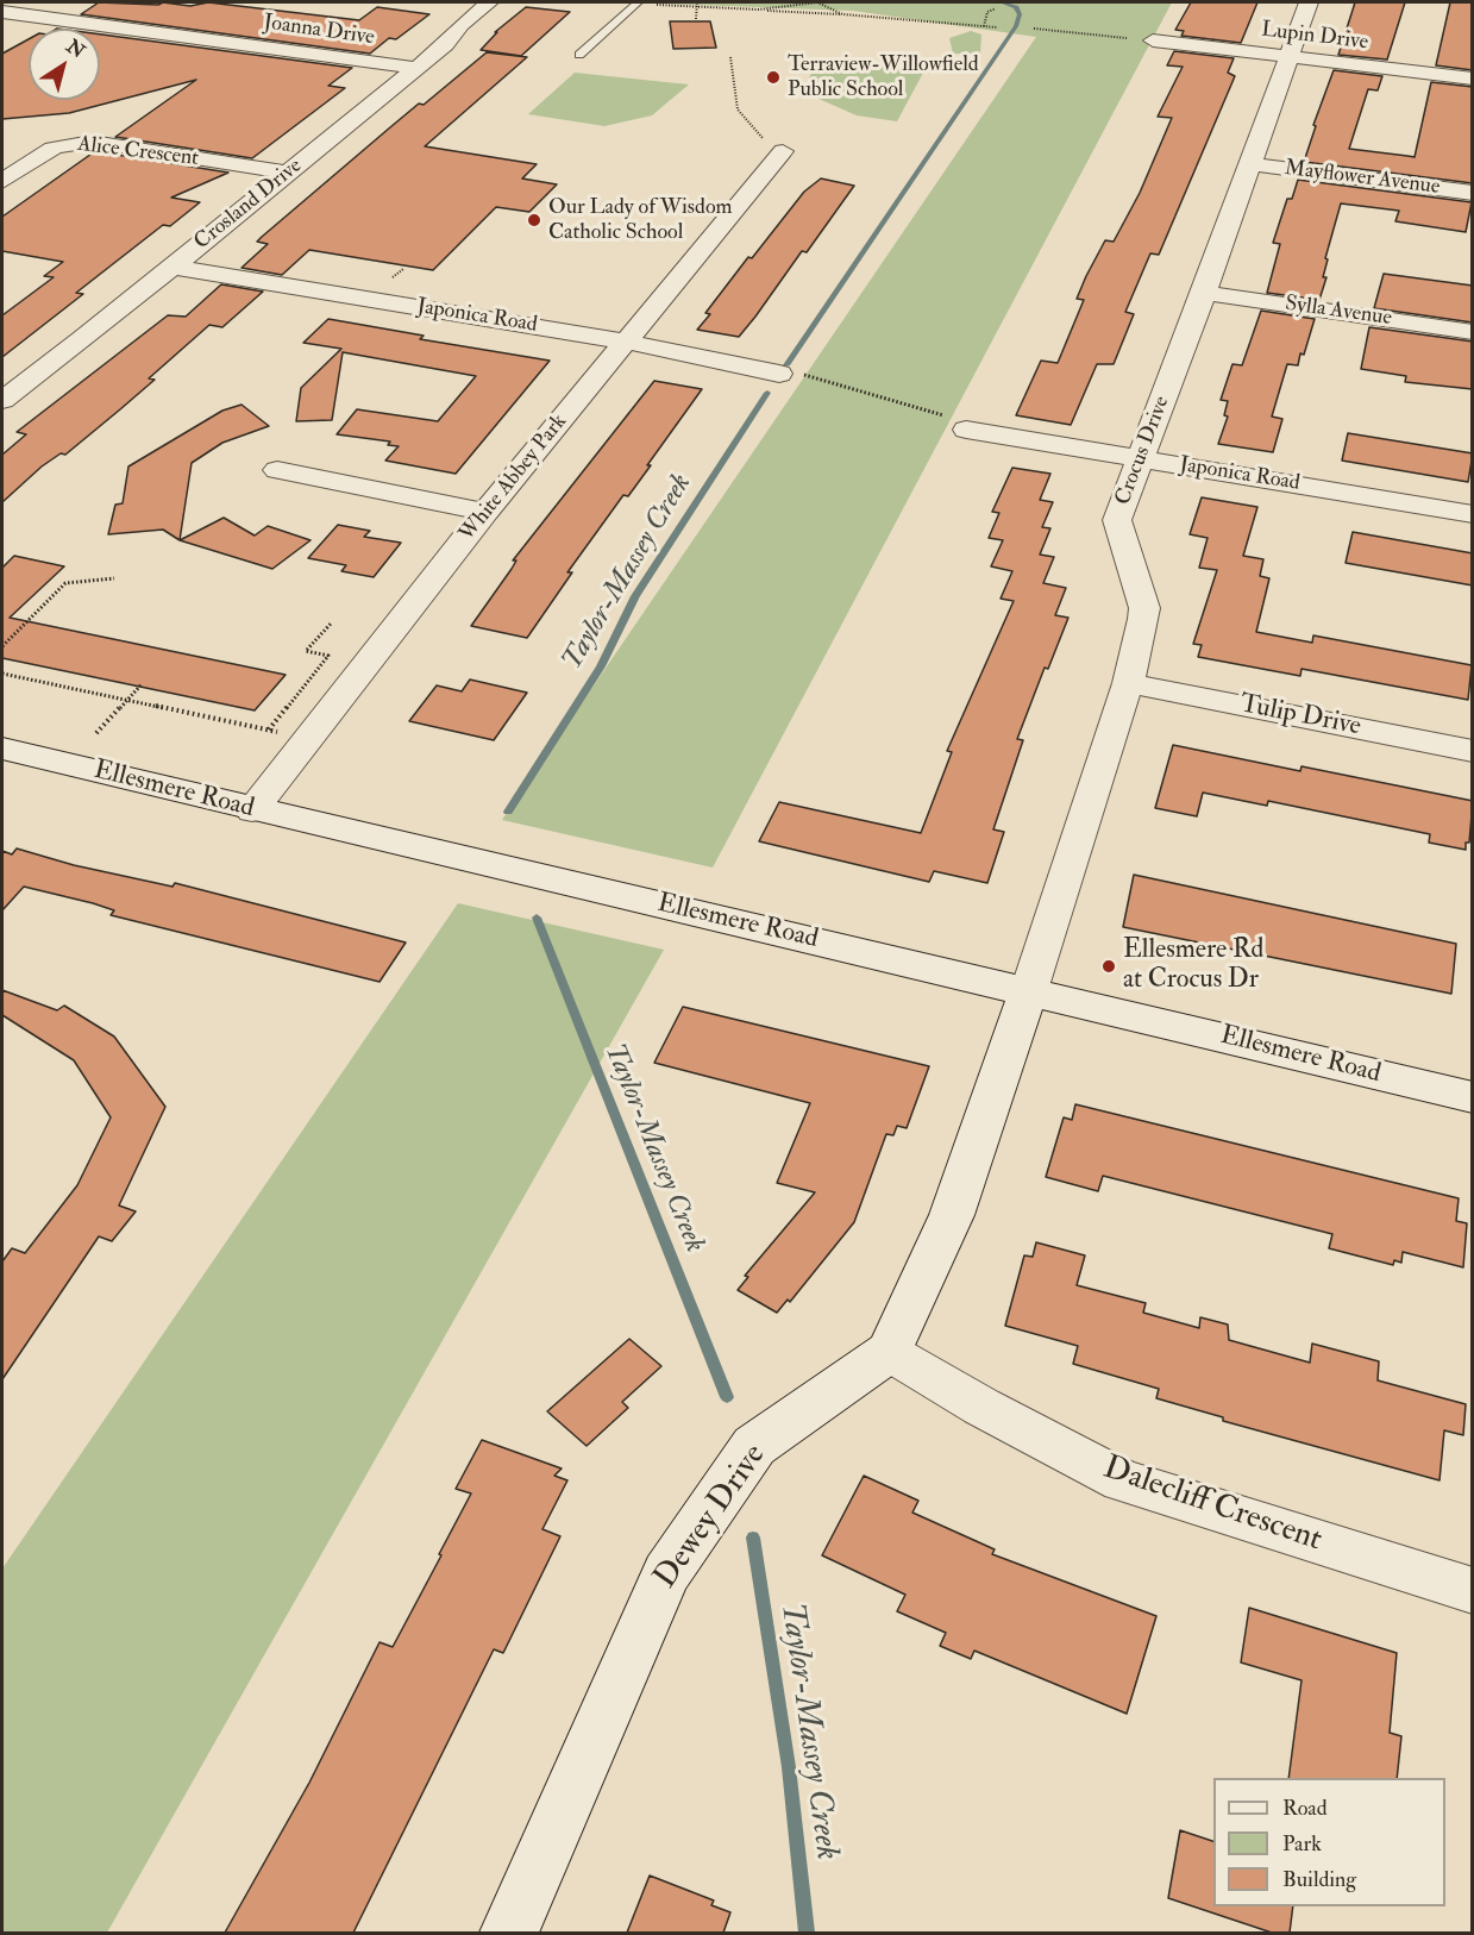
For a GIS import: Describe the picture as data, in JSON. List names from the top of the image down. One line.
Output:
{"streets":{"main road":["Ellesmere Road","Dewey Drive"],"street":["Joanna Drive","Lupin Drive","Alice Crescent","Mayflower Avenue","Crosland Drive","Sylla Avenue","Japonica Road","Crocus Drive","White Abbey Park","Tulip Drive","Dalecliff Crescent"]},"crossings":[["Joanna Drive","Crosland Drive"],["Lupin Drive","Crocus Drive"],["Alice Crescent","Crosland Drive"],["Mayflower Avenue","Crocus Drive"],["Crosland Drive","Japonica Road"],["Sylla Avenue","Crocus Drive"],["Japonica Road","Crocus Drive"],["Japonica Road","White Abbey Park"],["Crocus Drive","Tulip Drive"],["Crocus Drive","Ellesmere Road"],["White Abbey Park","Ellesmere Road"],["Dalecliff Crescent","Dewey Drive"]],"water":["Taylor-Massey Creek"],"places":["Terraview-Willowfield Public School","Our Lady of Wisdom Catholic School","Ellesmere Rd at Crocus Dr"],"legend":["Road","Park","Building"],"north":"top right"}
